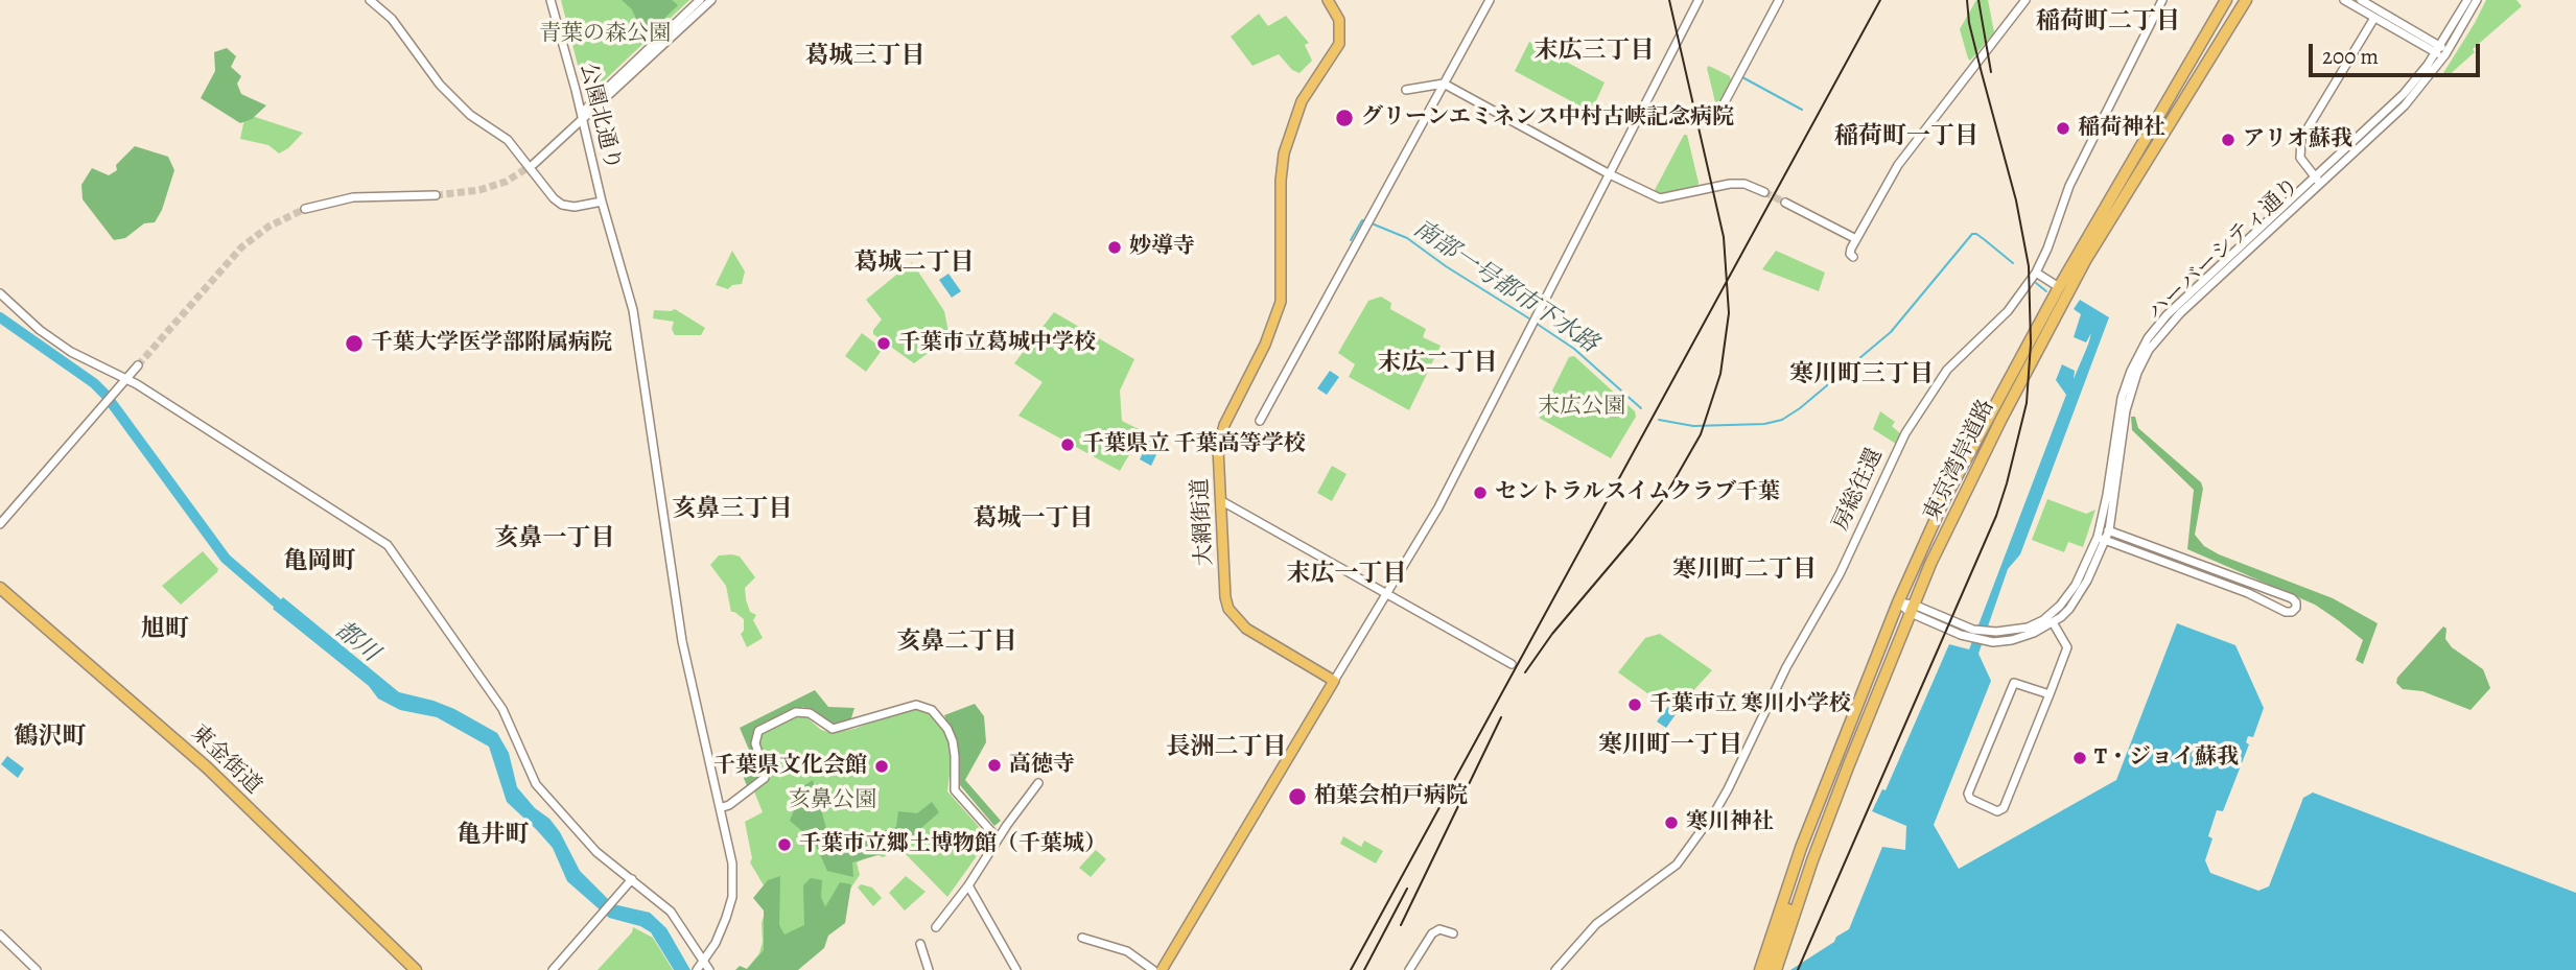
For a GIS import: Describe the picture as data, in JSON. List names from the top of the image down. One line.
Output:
{"streets":{"highway":["東京湾岸道路","東金街道"],"main road":["大網街道"],"street":["公園北通り","ハーバーシティ通り","房総往還"]},"districts":["稲荷町二丁目","末広三丁目","葛城三丁目","稲荷町一丁目","葛城二丁目","末広二丁目","寒川町三丁目","亥鼻三丁目","葛城一丁目","亥鼻一丁目","亀岡町","寒川町二丁目","末広一丁目","旭町","亥鼻二丁目","鶴沢町","寒川町一丁目","長洲二丁目","亀井町"],"water":["南部一号都市下水路","都川"],"parks":["青葉の森公園","末広公園","亥鼻公園"],"places":["グリーンエミネンス中村古峡記念病院","稲荷神社","アリオ蘇我","妙導寺","千葉大学医学部附属病院","千葉市立葛城中学校","千葉県立 千葉高等学校","セントラルスイムクラブ千葉","千葉市立 寒川小学校","T・ジョイ蘇我","高徳寺","千葉県文化会館","柏葉会柏戸病院","寒川神社","千葉市立郷土博物館（千葉城）"],"scale_bar":"200 m"}
